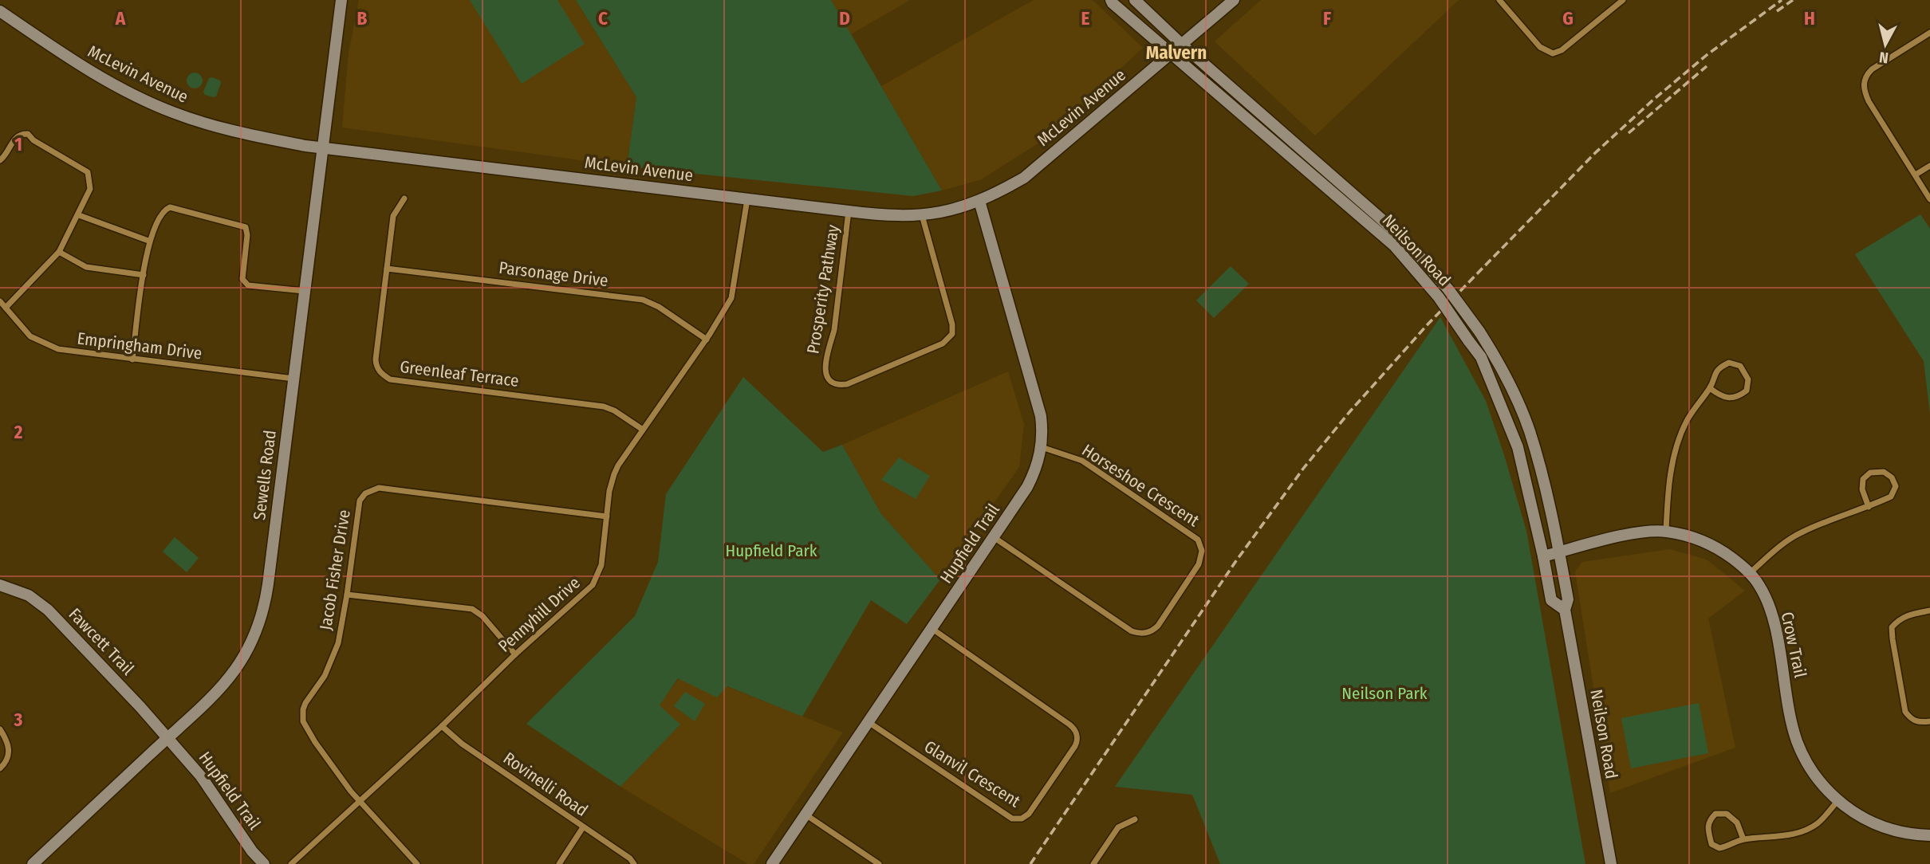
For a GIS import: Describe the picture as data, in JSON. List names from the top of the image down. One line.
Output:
{"streets":{"street":["McLevin Avenue","Neilson Road","Parsonage Drive","Prosperity Pathway","Empringham Drive","Greenleaf Terrace","Sewells Road","Horseshoe Crescent","Hupfield Trail","Jacob Fisher Drive","Pennyhill Drive","Fawcett Trail","Crow Trail","Glanvil Crescent","Rovinelli Road"]},"crossings":[["McLevin Avenue","Neilson Road"],["McLevin Avenue","Prosperity Pathway"],["McLevin Avenue","Sewells Road"],["McLevin Avenue","Hupfield Trail"],["McLevin Avenue","Pennyhill Drive"],["Neilson Road","Crow Trail"],["Parsonage Drive","Greenleaf Terrace"],["Parsonage Drive","Pennyhill Drive"],["Empringham Drive","Sewells Road"],["Greenleaf Terrace","Pennyhill Drive"],["Sewells Road","Hupfield Trail"],["Sewells Road","Fawcett Trail"],["Horseshoe Crescent","Hupfield Trail"],["Hupfield Trail","Fawcett Trail"],["Hupfield Trail","Glanvil Crescent"],["Jacob Fisher Drive","Pennyhill Drive"],["Pennyhill Drive","Rovinelli Road"]],"districts":["Malvern"],"parks":["Hupfield Park","Neilson Park"],"north":"bottom","grid":{"columns":["A","B","C","D","E","F","G","H"],"rows":["1","2","3"]}}
